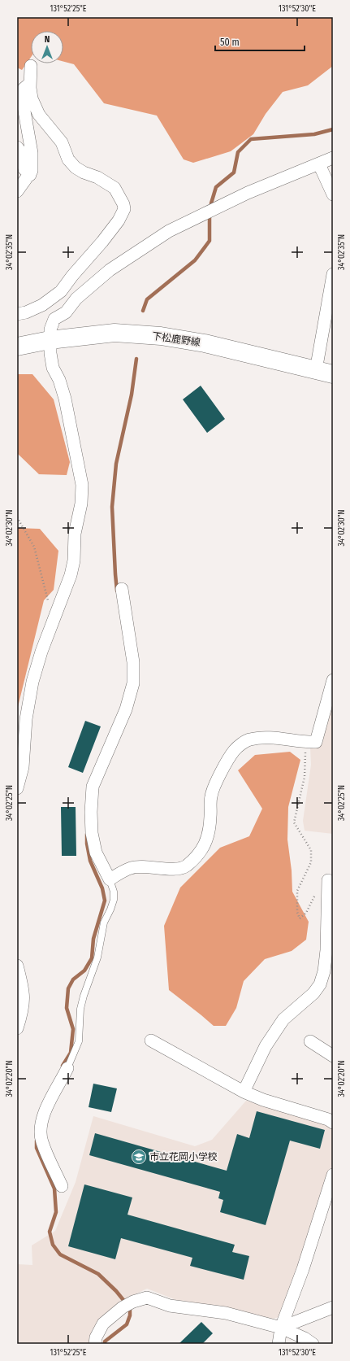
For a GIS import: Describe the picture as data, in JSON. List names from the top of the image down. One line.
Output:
{"streets":{"main road":["下松鹿野線"]},"places":{"school or university":["市立花岡小学校"]},"scale_bar":"50 m","north":"top","coordinates":["131°52'25\"E","131°52'30\"E","34°02'35\"N","34°02'30\"N","34°02'25\"N","34°02'20\"N"]}
